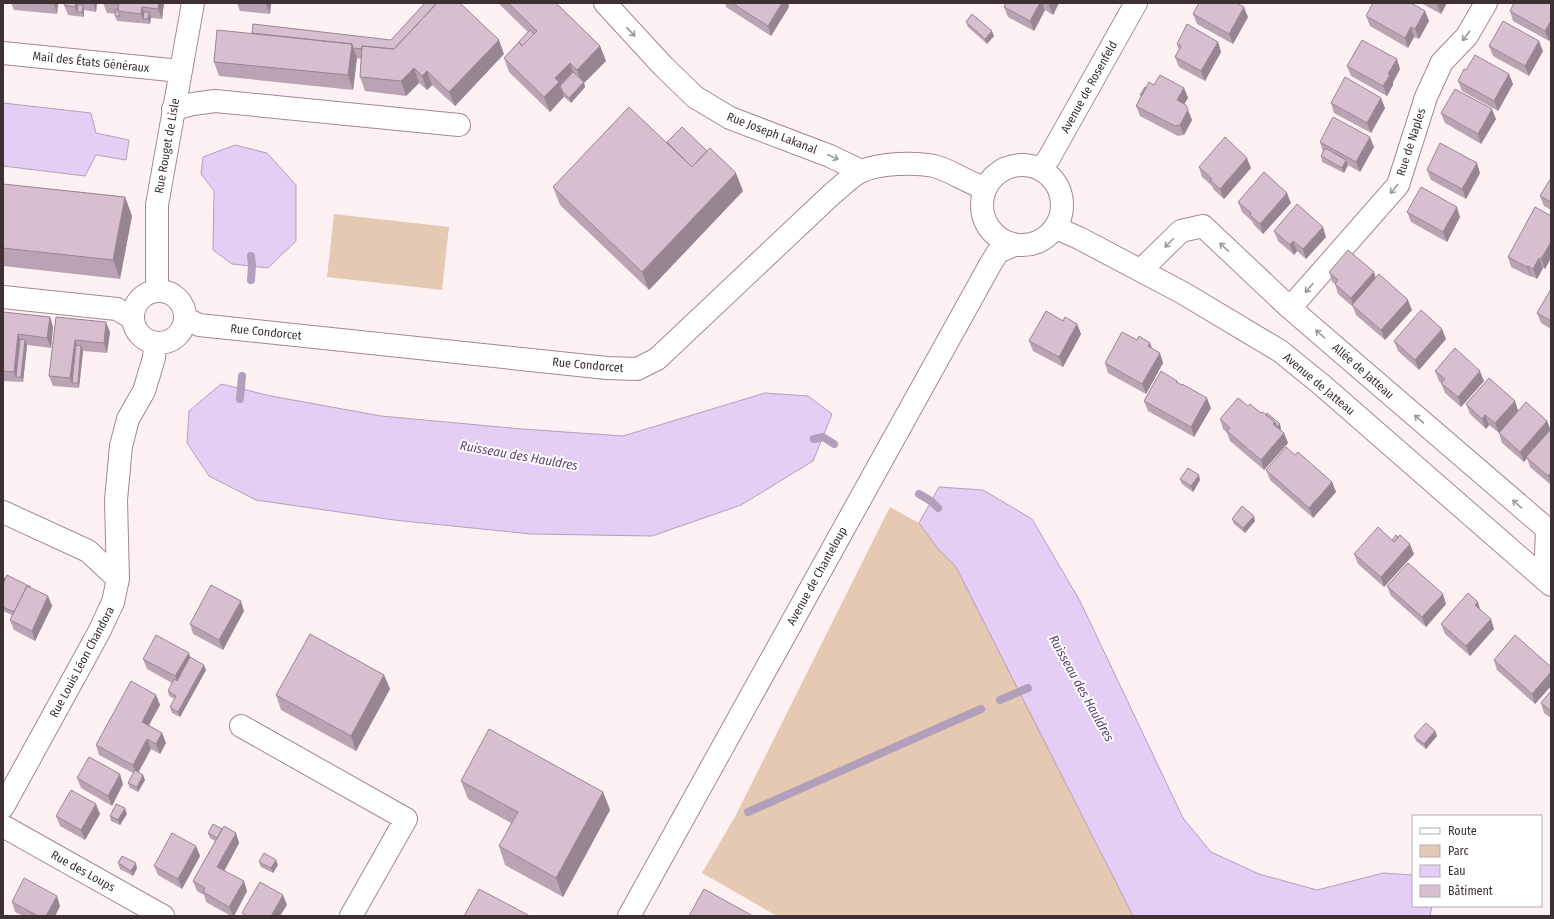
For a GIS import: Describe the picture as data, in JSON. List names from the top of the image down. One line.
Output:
{"streets":{"street":["Mail des États Généraux","Avenue de Rosenfeld","Rue Joseph Lakanal","Rue de Naples","Rue Rouget de Lisle","Rue Condorcet","Allée de Jatteau","Avenue de Jatteau","Avenue de Chanteloup","Rue Louis Léon Chandora","Rue des Loups"]},"crossings":[["Mail des États Généraux","Rue Rouget de Lisle"],["Avenue de Rosenfeld","Rue Condorcet"],["Avenue de Rosenfeld","Avenue de Jatteau"],["Avenue de Rosenfeld","Avenue de Chanteloup"],["Rue Joseph Lakanal","Rue Condorcet"],["Rue de Naples","Allée de Jatteau"],["Rue Rouget de Lisle","Rue Condorcet"],["Rue Rouget de Lisle","Rue Louis Léon Chandora"],["Rue Condorcet","Avenue de Jatteau"],["Rue Condorcet","Avenue de Chanteloup"],["Rue Condorcet","Rue Louis Léon Chandora"],["Allée de Jatteau","Avenue de Jatteau"],["Avenue de Jatteau","Avenue de Chanteloup"]],"one_way":["Rue Joseph Lakanal","Rue de Naples","Allée de Jatteau"],"water":["Ruisseau des Hauldres"],"legend":["Route","Parc","Eau","Bâtiment"]}
